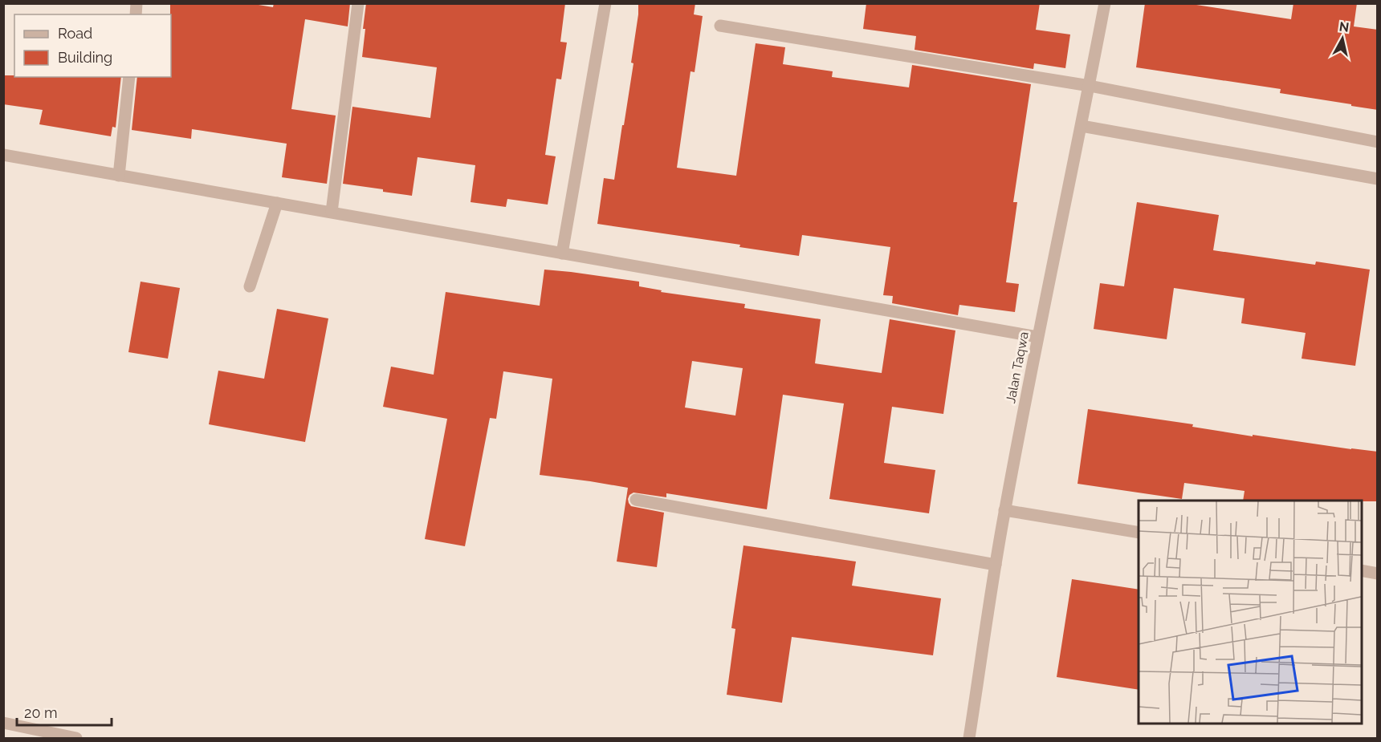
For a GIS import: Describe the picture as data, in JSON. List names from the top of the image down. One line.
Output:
{"streets":{"street":["Jalan Taqwa"]},"legend":["Road","Building"],"scale_bar":"20 m","north":"top"}
